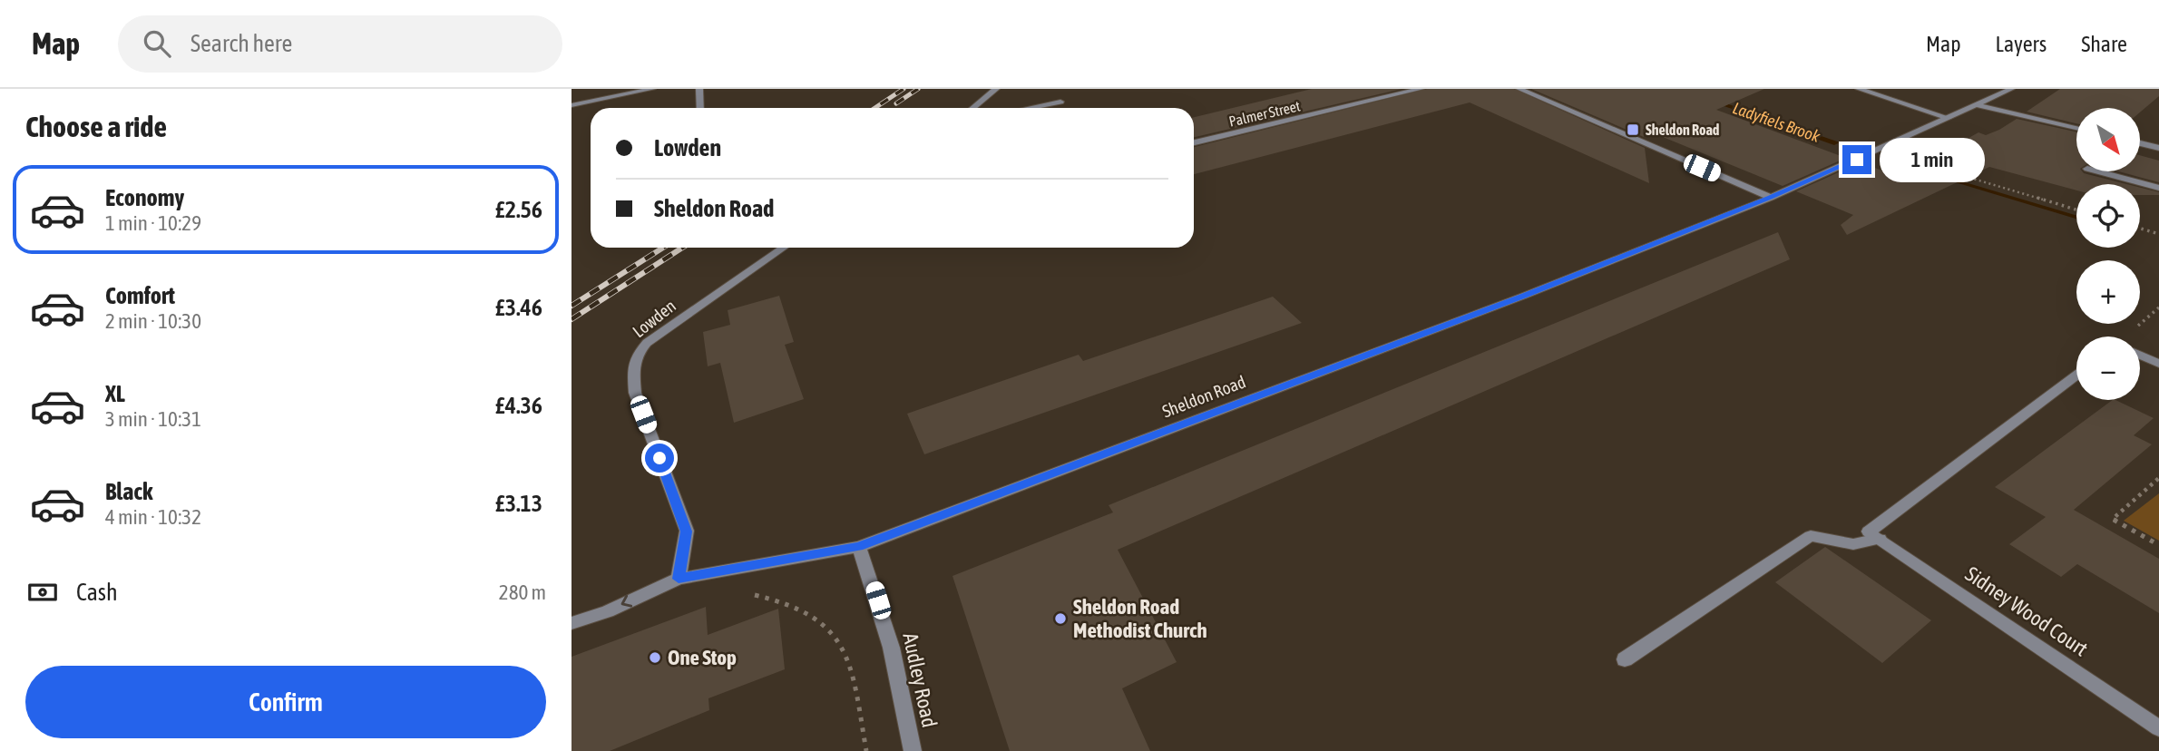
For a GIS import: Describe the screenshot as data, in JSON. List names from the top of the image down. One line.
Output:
{"streets":{"street":["Palmer Street","Lowden","Sheldon Road","Sidney Wood Court","Audley Road"]},"crossings":[["Lowden","Sheldon Road"],["Sheldon Road","Audley Road"]],"water":["Ladyfiels Brook"],"places":{"transit":["Sheldon Road"],"other":["Sheldon Road Methodist Church","One Stop"]},"north":"bottom right","page":{"header":"Map","search":"Search here","nav":["Map","Layers","Share"],"heading":"Choose a ride","map_buttons":["+","−"],"banner":["Lowden","Sheldon Road"],"bubble":"1 min","list":[{"name":"Economy","note":"1 min · 10:29","value":"£2.56"},{"name":"Comfort","note":"2 min · 10:30","value":"£3.46"},{"name":"XL","note":"3 min · 10:31","value":"£4.36"},{"name":"Black","note":"4 min · 10:32","value":"£3.13"}],"pay":["Cash","280 m"],"buttons":"Confirm"}}
